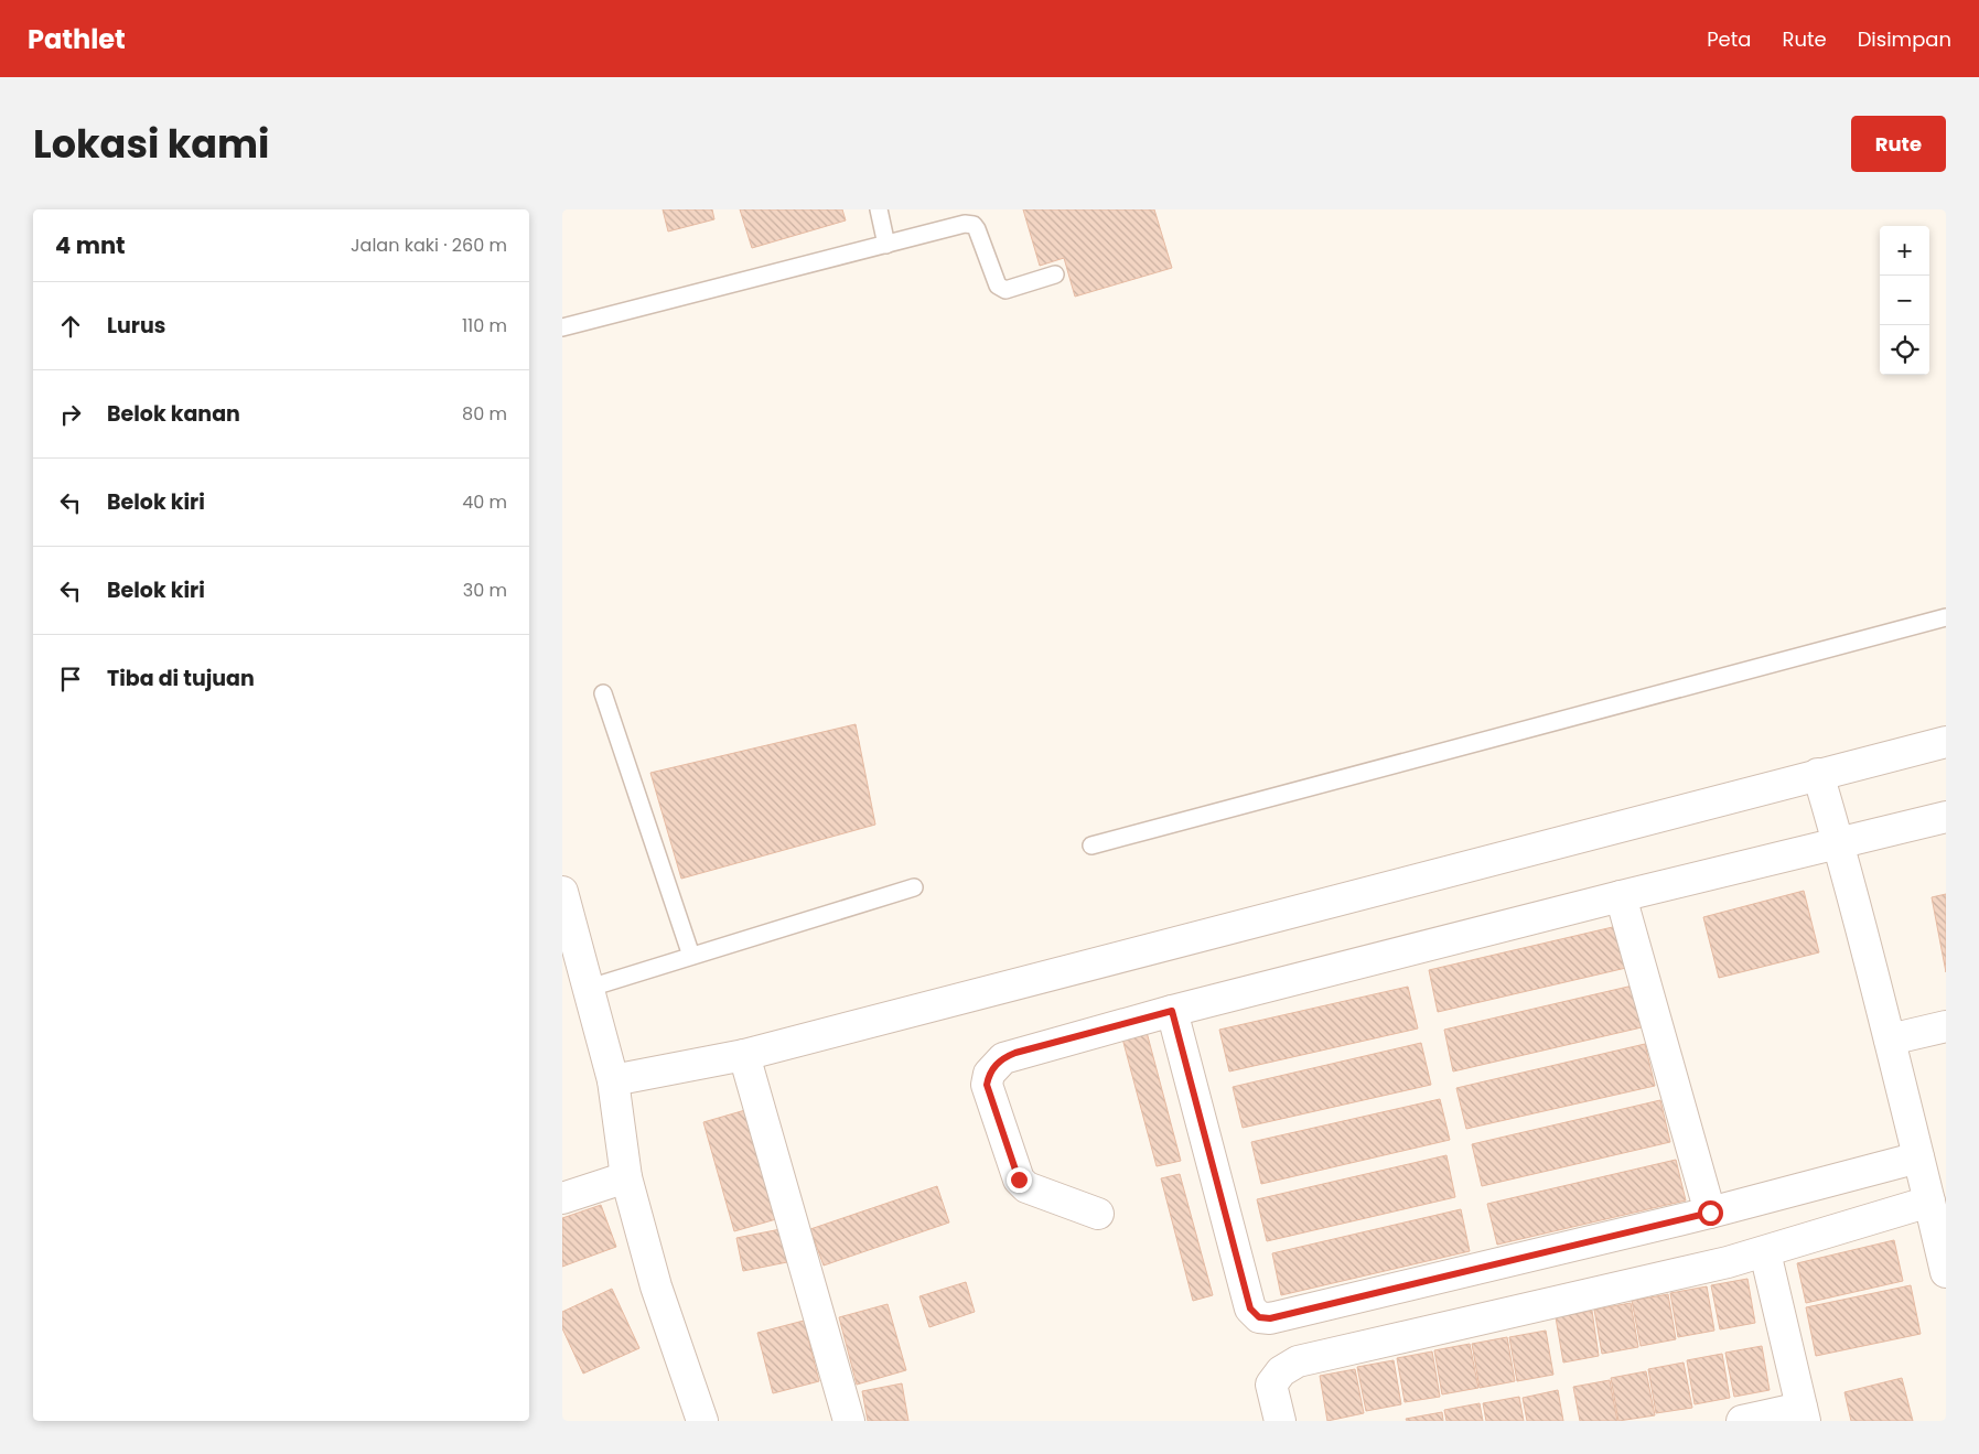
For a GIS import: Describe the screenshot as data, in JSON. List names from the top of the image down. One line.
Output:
{"page":{"header":"Pathlet","nav":["Peta","Rute","Disimpan"],"title":"Lokasi kami","buttons":"Rute","heading":["4 mnt","Jalan kaki · 260 m"],"map_buttons":["+","−"],"list":[["Lurus","110 m"],["Belok kanan","80 m"],["Belok kiri","40 m"],["Belok kiri","30 m"],"Tiba di tujuan"]}}
